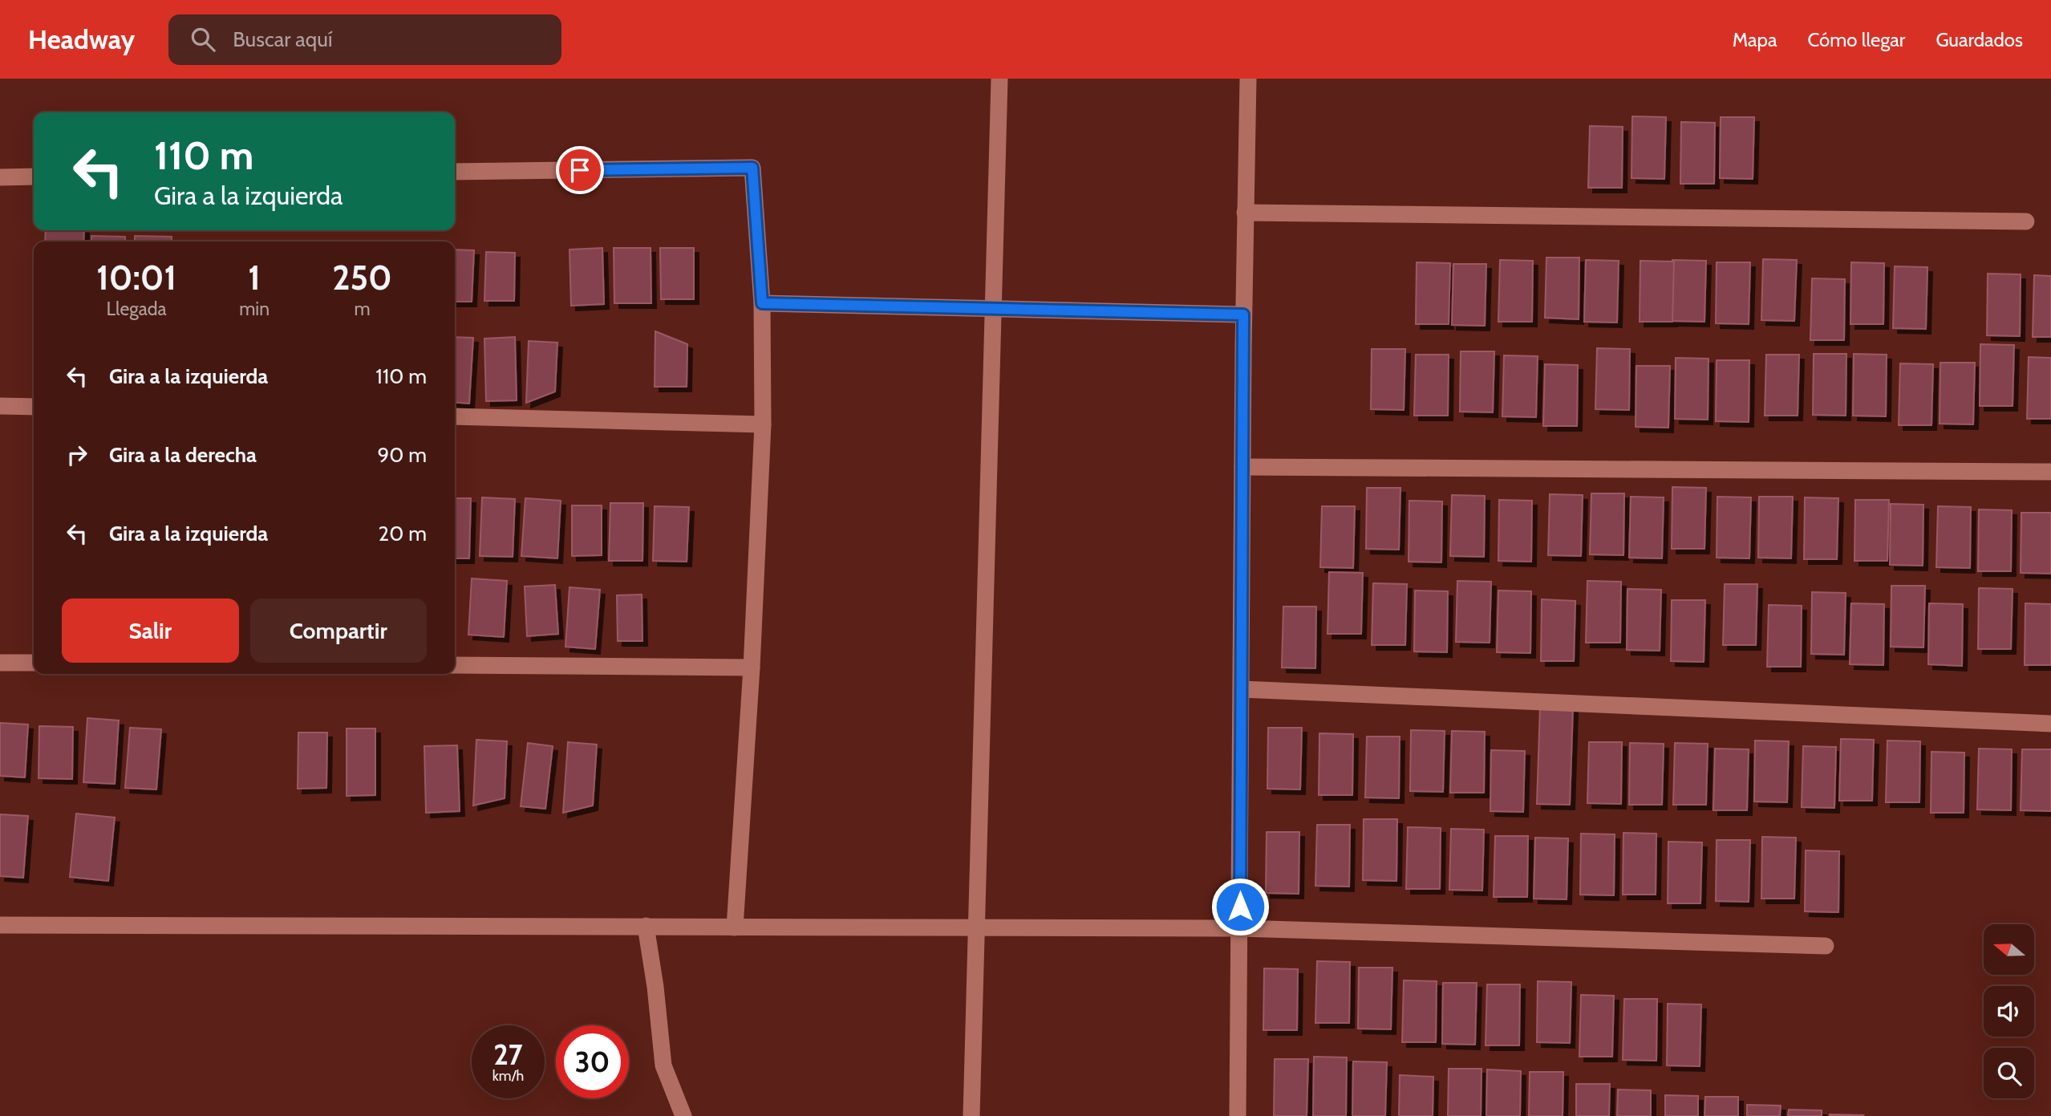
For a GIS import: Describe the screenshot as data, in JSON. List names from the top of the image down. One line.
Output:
{"north":"left","page":{"header":"Headway","search":"Buscar aquí","nav":["Mapa","Cómo llegar","Guardados"],"turn":["110 m","Gira a la izquierda"],"eta":["10:01","Llegada","1","min","250","m"],"list":[{"name":"Gira a la izquierda","value":"110 m"},{"name":"Gira a la derecha","value":"90 m"},{"name":"Gira a la izquierda","value":"20 m"}],"buttons":["Salir","Compartir"],"speed":"27 km/h","limit":"30"}}
